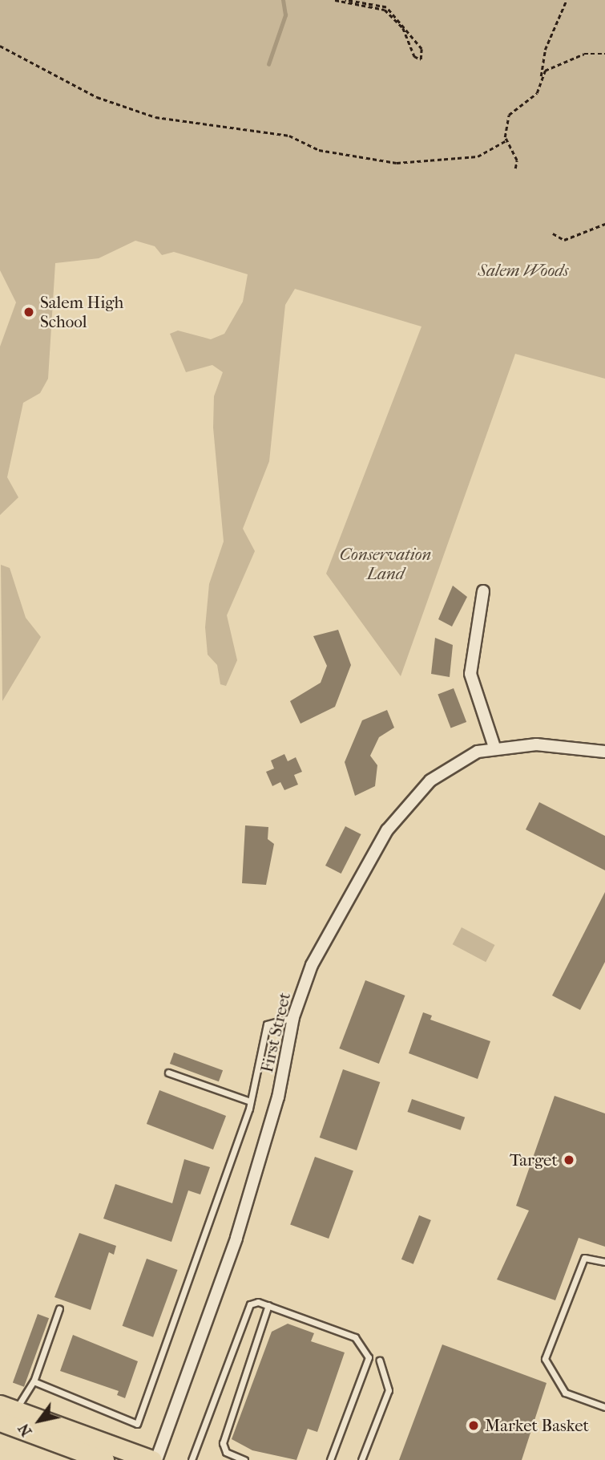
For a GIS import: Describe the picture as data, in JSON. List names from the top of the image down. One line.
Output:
{"streets":{"street":["First Street"]},"parks":["Salem Woods","Conservation Land"],"places":["Salem High School","Target","Market Basket"],"north":"bottom left"}
